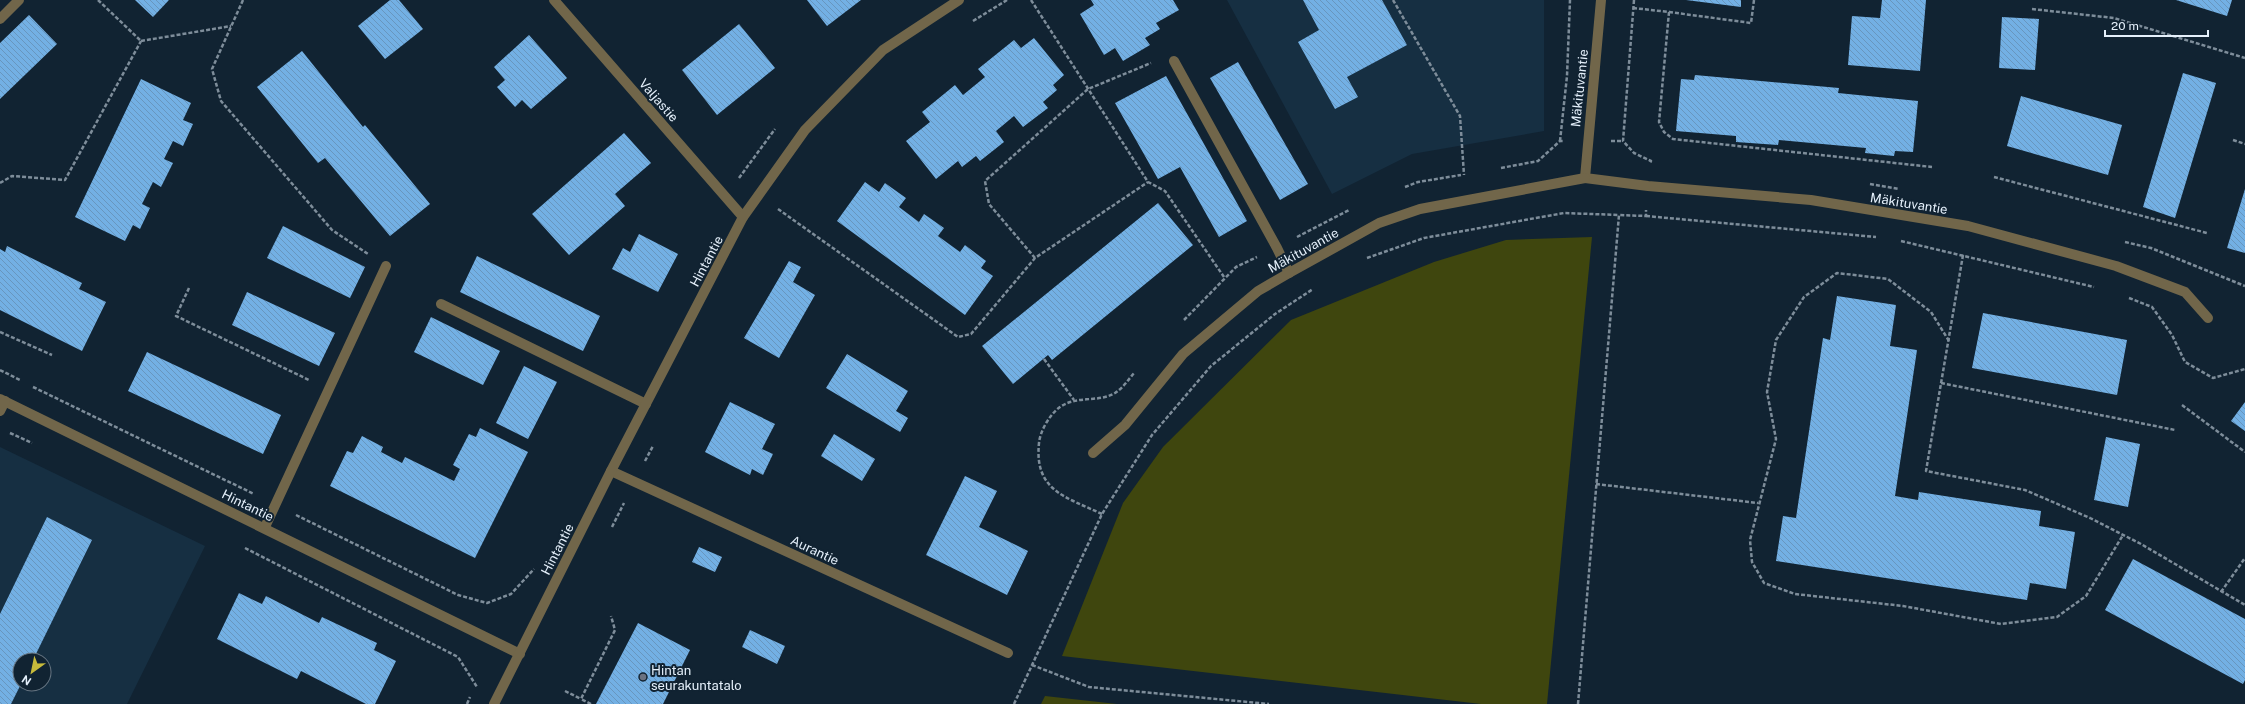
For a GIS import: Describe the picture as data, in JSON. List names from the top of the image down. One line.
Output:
{"streets":{"street":["Mäkituvantie","Valjastie","Hintantie","Aurantie"]},"crossings":[["Valjastie","Hintantie"],["Hintantie","Aurantie"]],"places":["Hintan seurakuntatalo"],"scale_bar":"20 m","north":"bottom left"}
